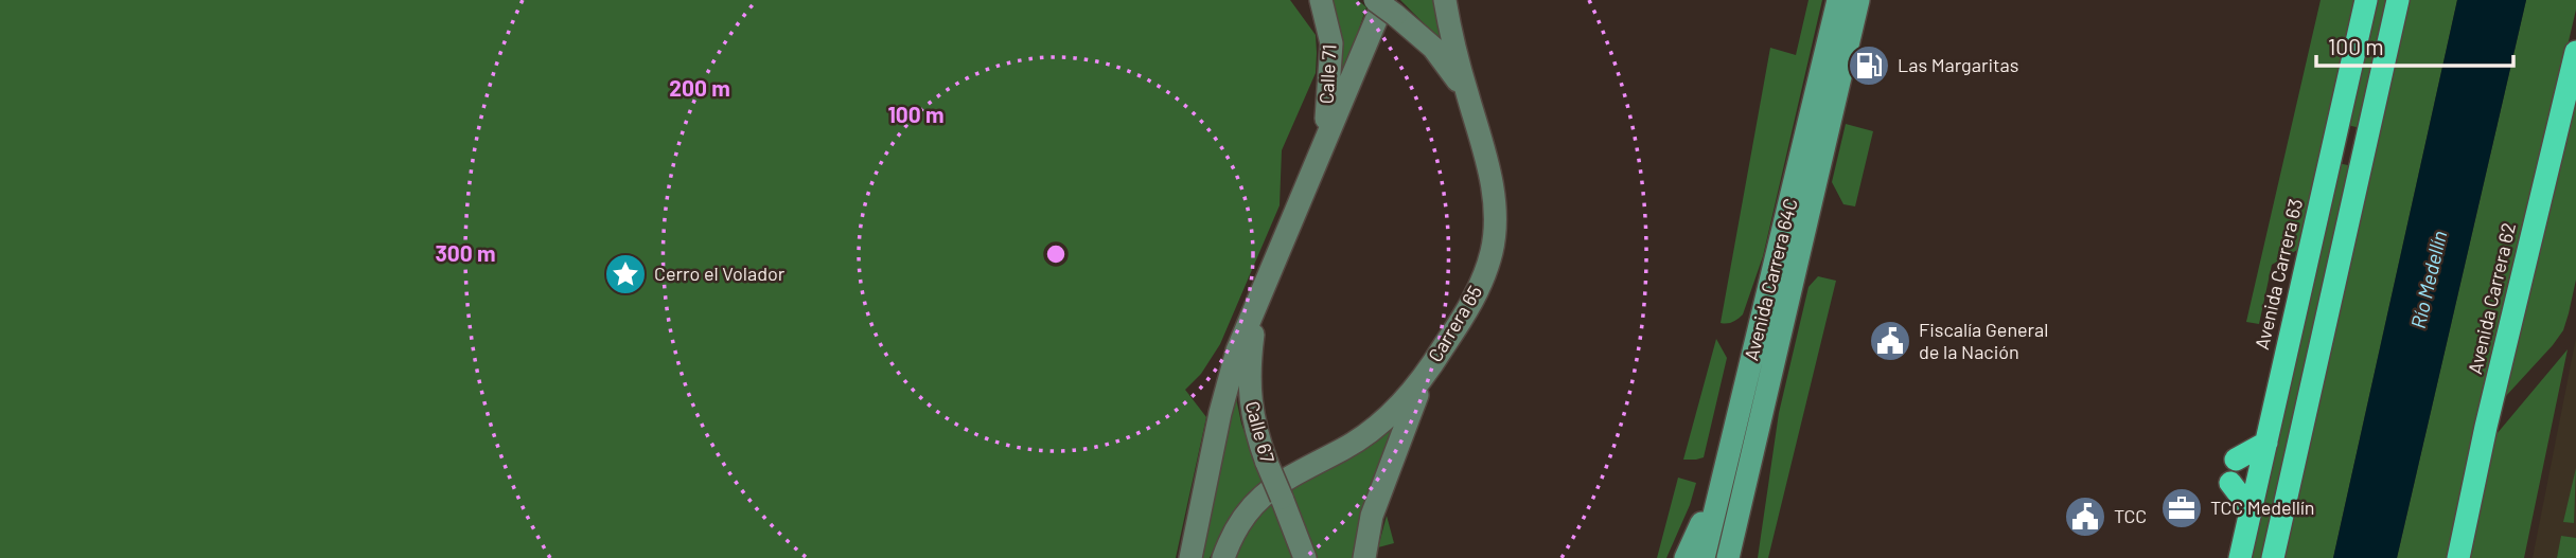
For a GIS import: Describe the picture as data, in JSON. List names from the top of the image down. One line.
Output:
{"streets":{"highway":["Avenida Carrera 63","Avenida Carrera 62"],"main road":["Calle 71","Avenida Carrera 64C","Carrera 65","Calle 67"]},"water":["Río Medellín"],"places":{"fuel station":["Las Margaritas"],"place":["Cerro el Volador"],"public building":["Fiscalía General de la Nación","TCC"],"office":["TCC Medellín"]},"scale_bar":"100 m","rings":["200 m","100 m","300 m"]}
